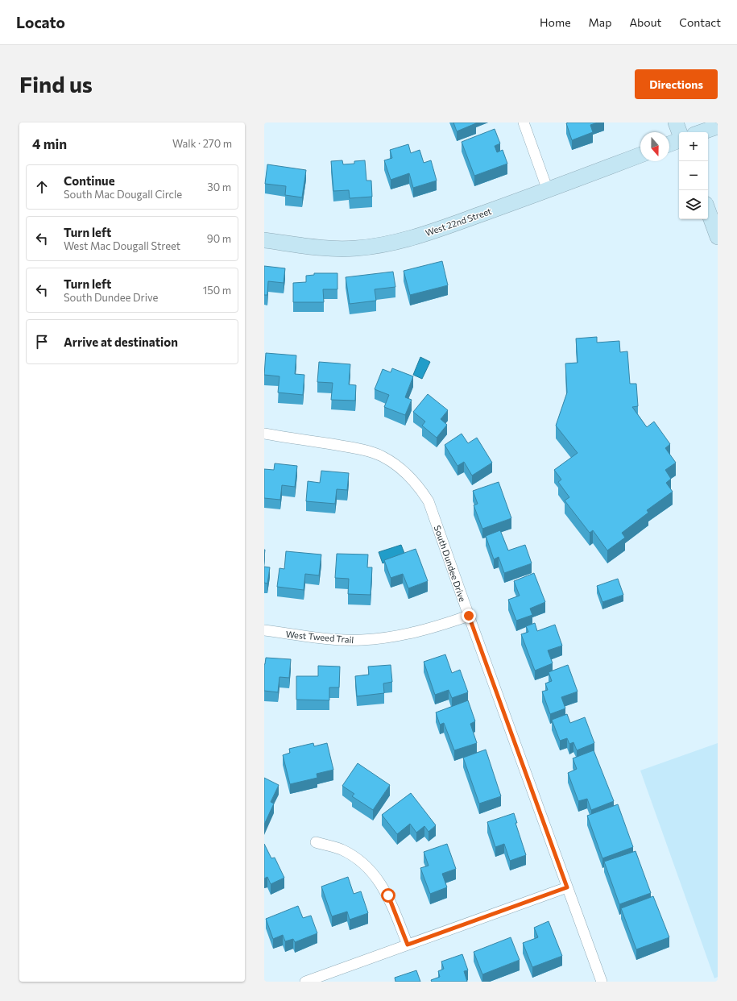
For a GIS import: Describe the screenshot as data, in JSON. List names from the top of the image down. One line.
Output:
{"streets":{"street":["West 22nd Street","South Dundee Drive","West Tweed Trail"]},"crossings":[["South Dundee Drive","West Tweed Trail"]],"north":"bottom","page":{"header":"Locato","nav":["Home","Map","About","Contact"],"buttons":"Directions","title":"Find us","heading":["4 min","Walk · 270 m"],"map_buttons":["+","−"],"list":[["Continue","South Mac Dougall Circle","30 m"],["Turn left","West Mac Dougall Street","90 m"],["Turn left","South Dundee Drive","150 m"],"Arrive at destination"]}}
